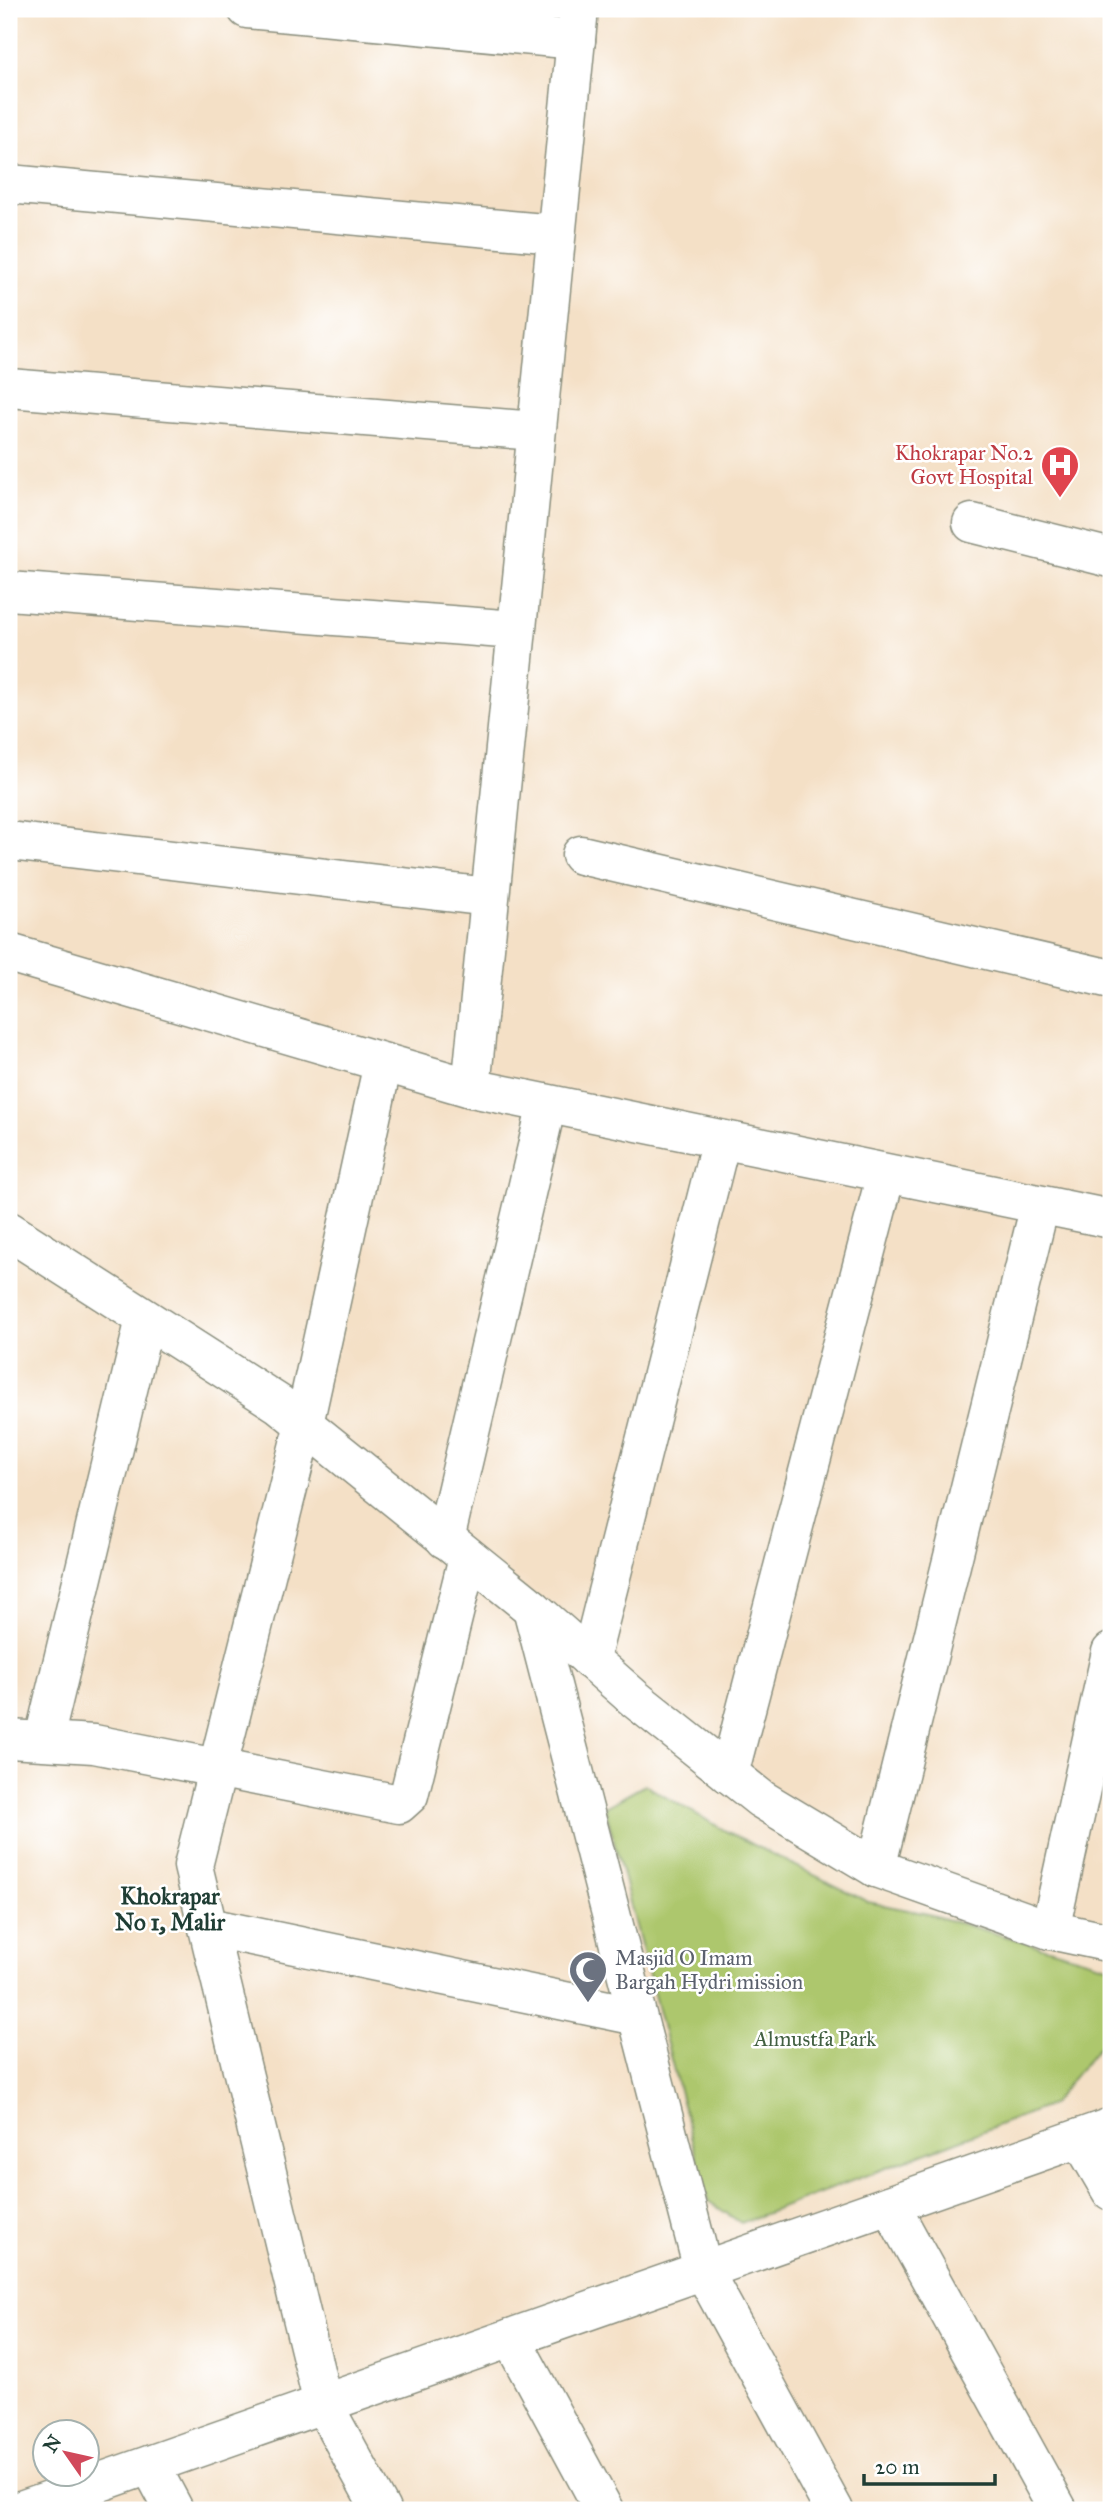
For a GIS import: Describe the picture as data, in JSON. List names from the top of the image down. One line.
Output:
{"districts":["Khokrapar No 1, Malir"],"parks":["Almustfa Park"],"places":{"hospital":["Khokrapar No.2 Govt Hospital"],"mosque":["Masjid O Imam Bargah Hydri mission"]},"scale_bar":"20 m","north":"top left"}
